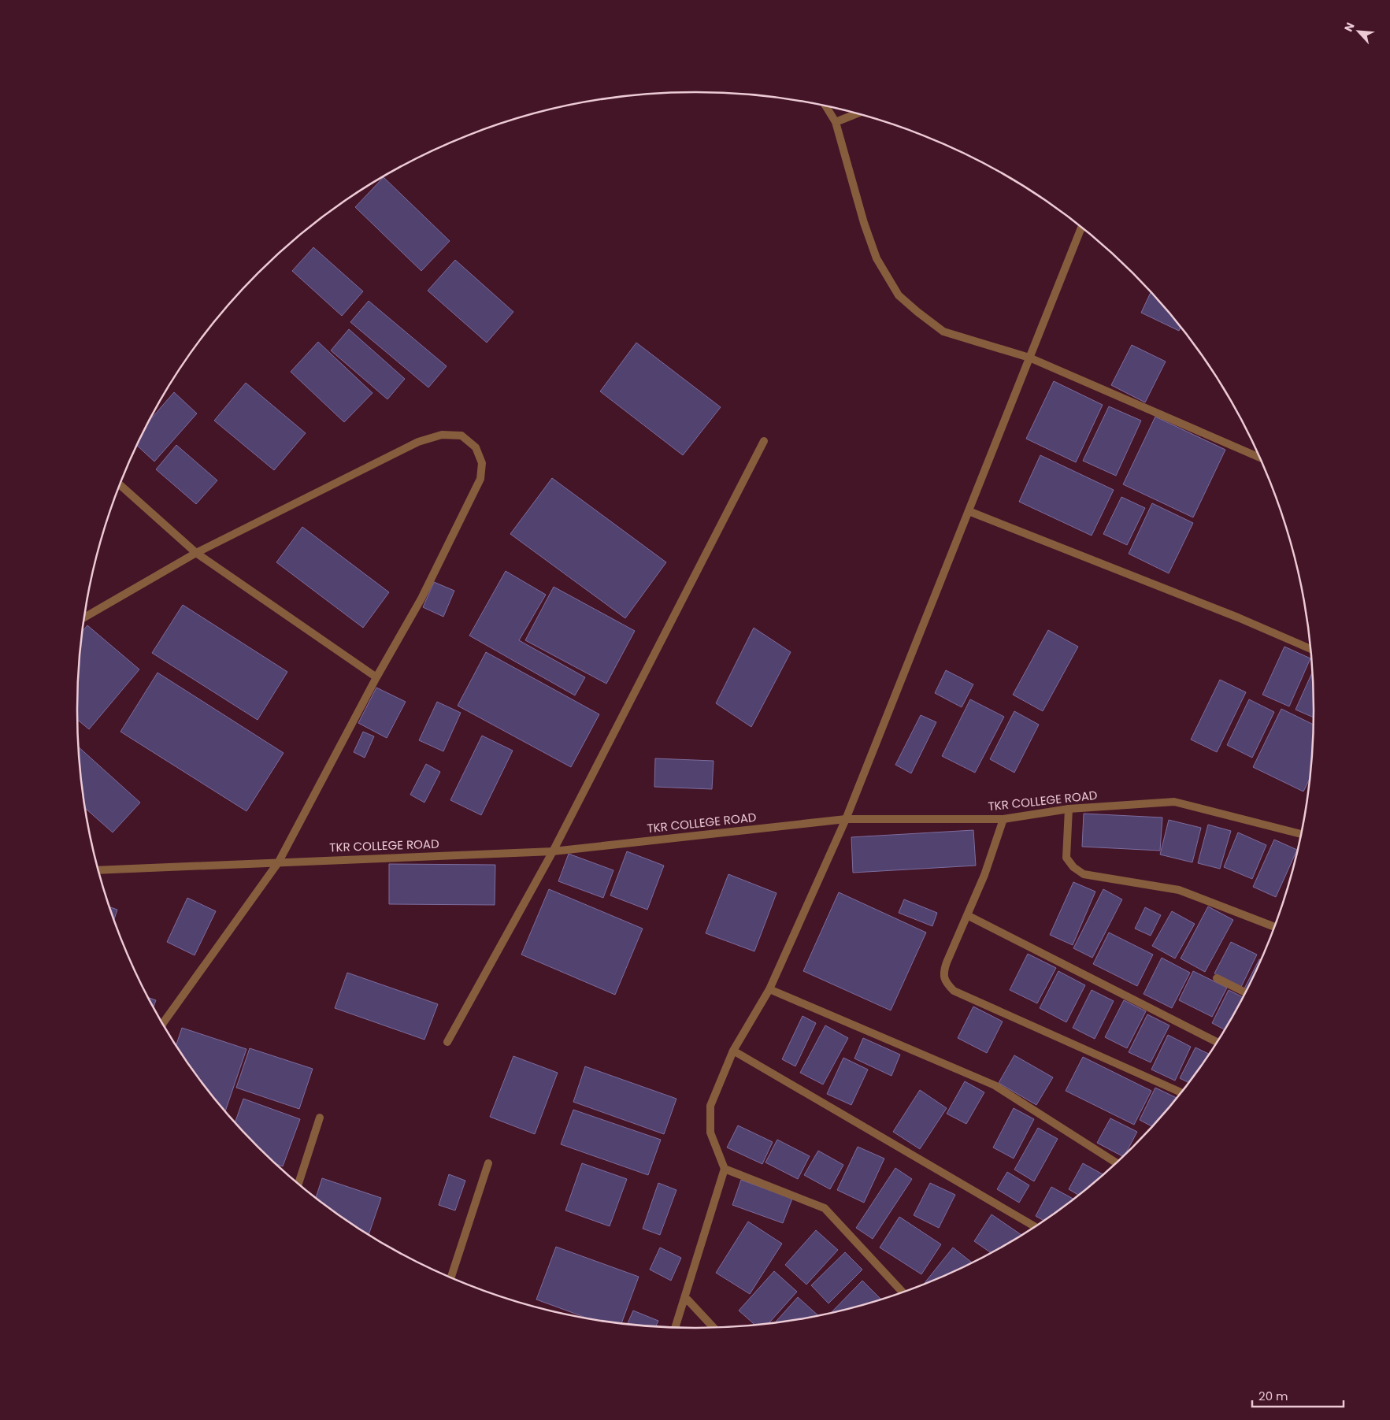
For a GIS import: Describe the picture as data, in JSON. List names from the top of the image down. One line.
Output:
{"streets":{"street":["TKR COLLEGE ROAD"]},"scale_bar":"20 m","north":"top left"}
